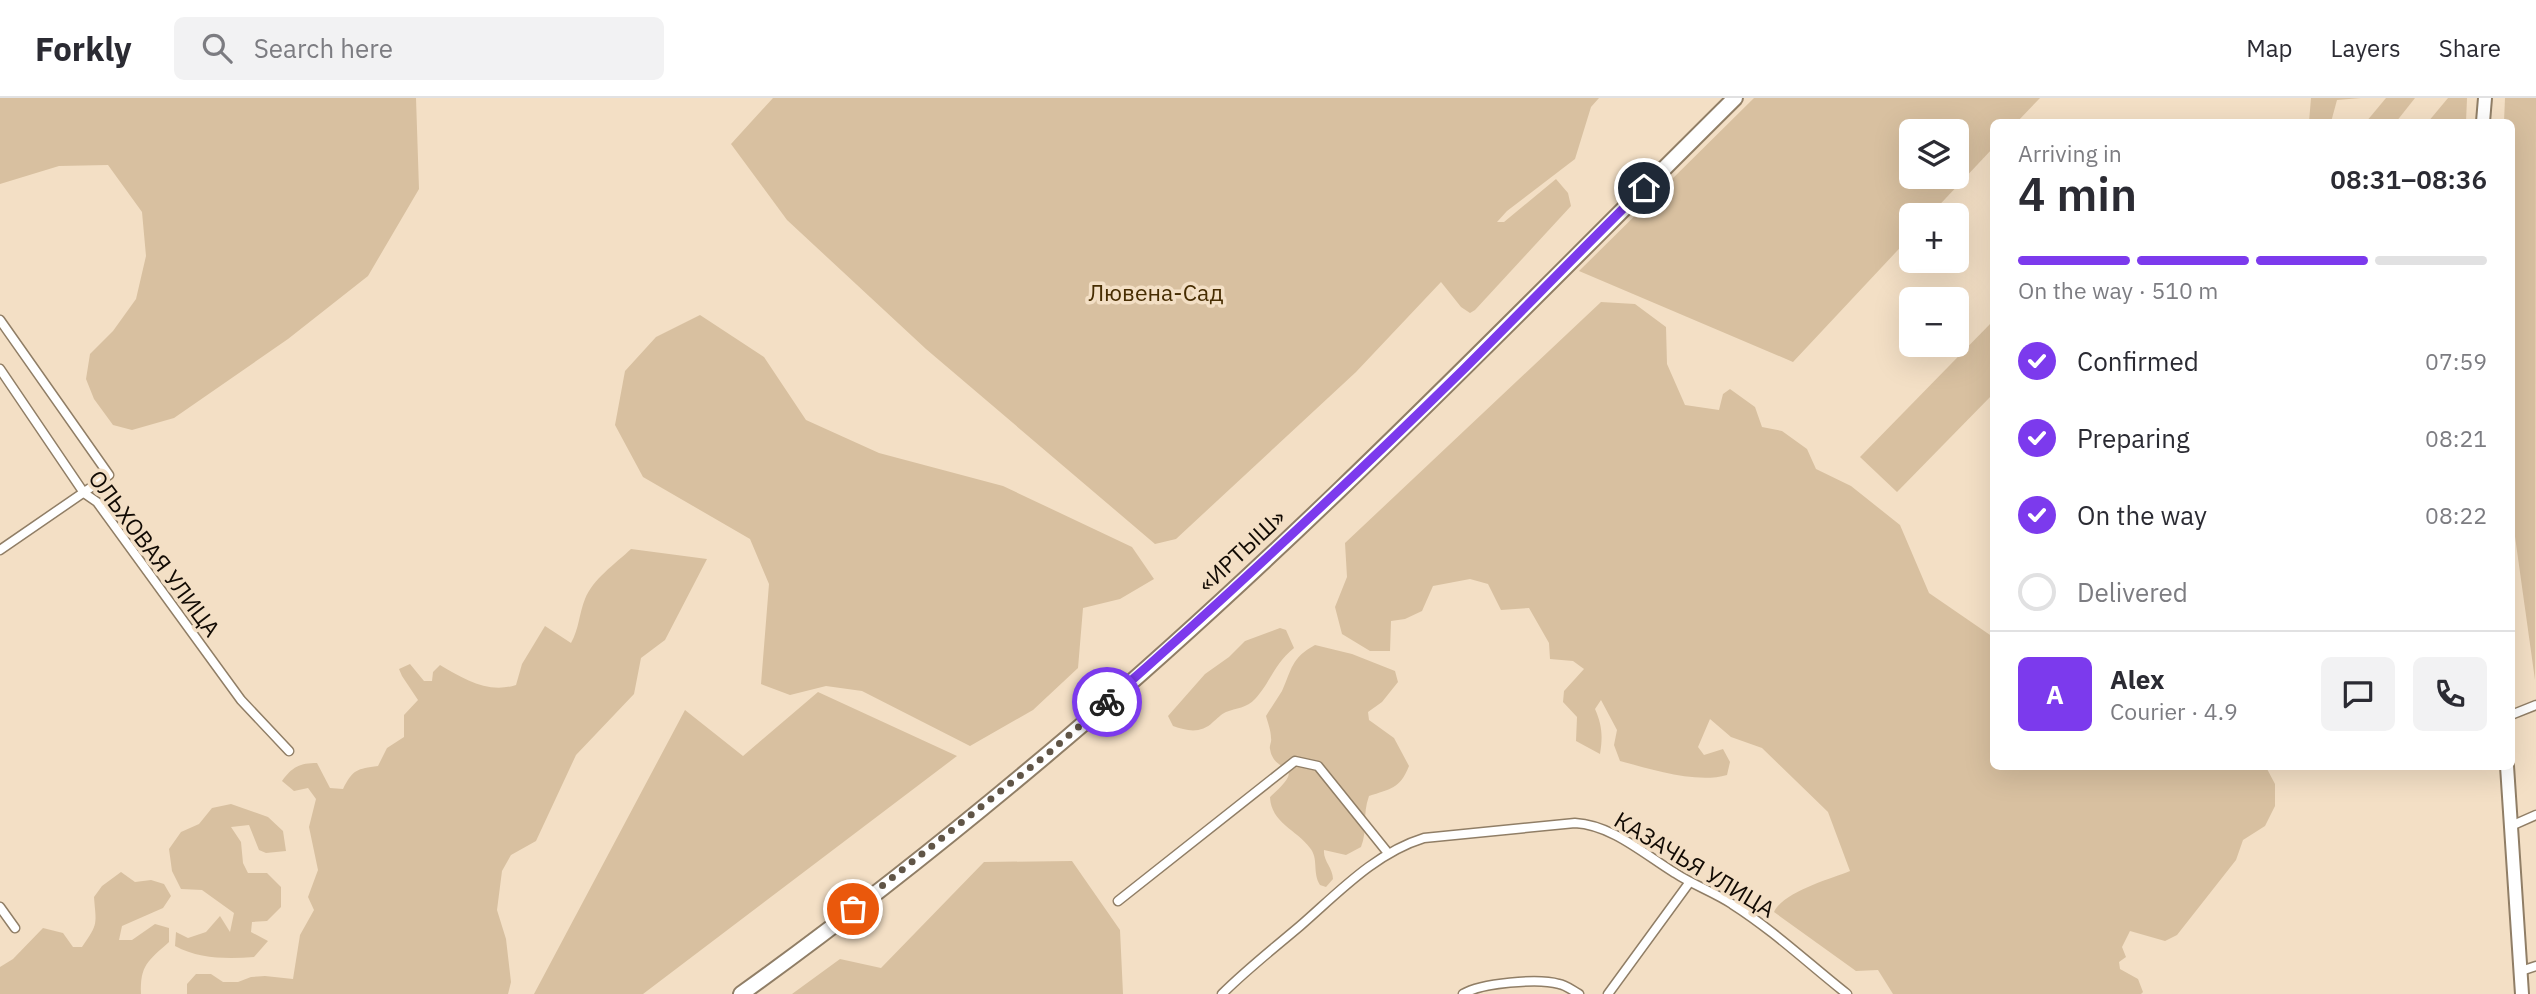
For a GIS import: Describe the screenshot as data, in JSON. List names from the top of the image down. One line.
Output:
{"streets":{"highway":["«ИРТЫШ»"],"street":["ОЛЬХОВАЯ УЛИЦА","КАЗАЧЬЯ УЛИЦА"]},"parks":["Лювена-Сад"],"page":{"header":"Forkly","search":"Search here","nav":["Map","Layers","Share"],"map_buttons":["+","−"],"heading":["4 min","Arriving in","08:31–08:36"],"panel":["Alex","Courier · 4.9"],"bar":"On the way · 510 m","list":[["Confirmed","07:59"],["Preparing","08:21"],["On the way","08:22"],"Delivered"],"round":"A"}}
